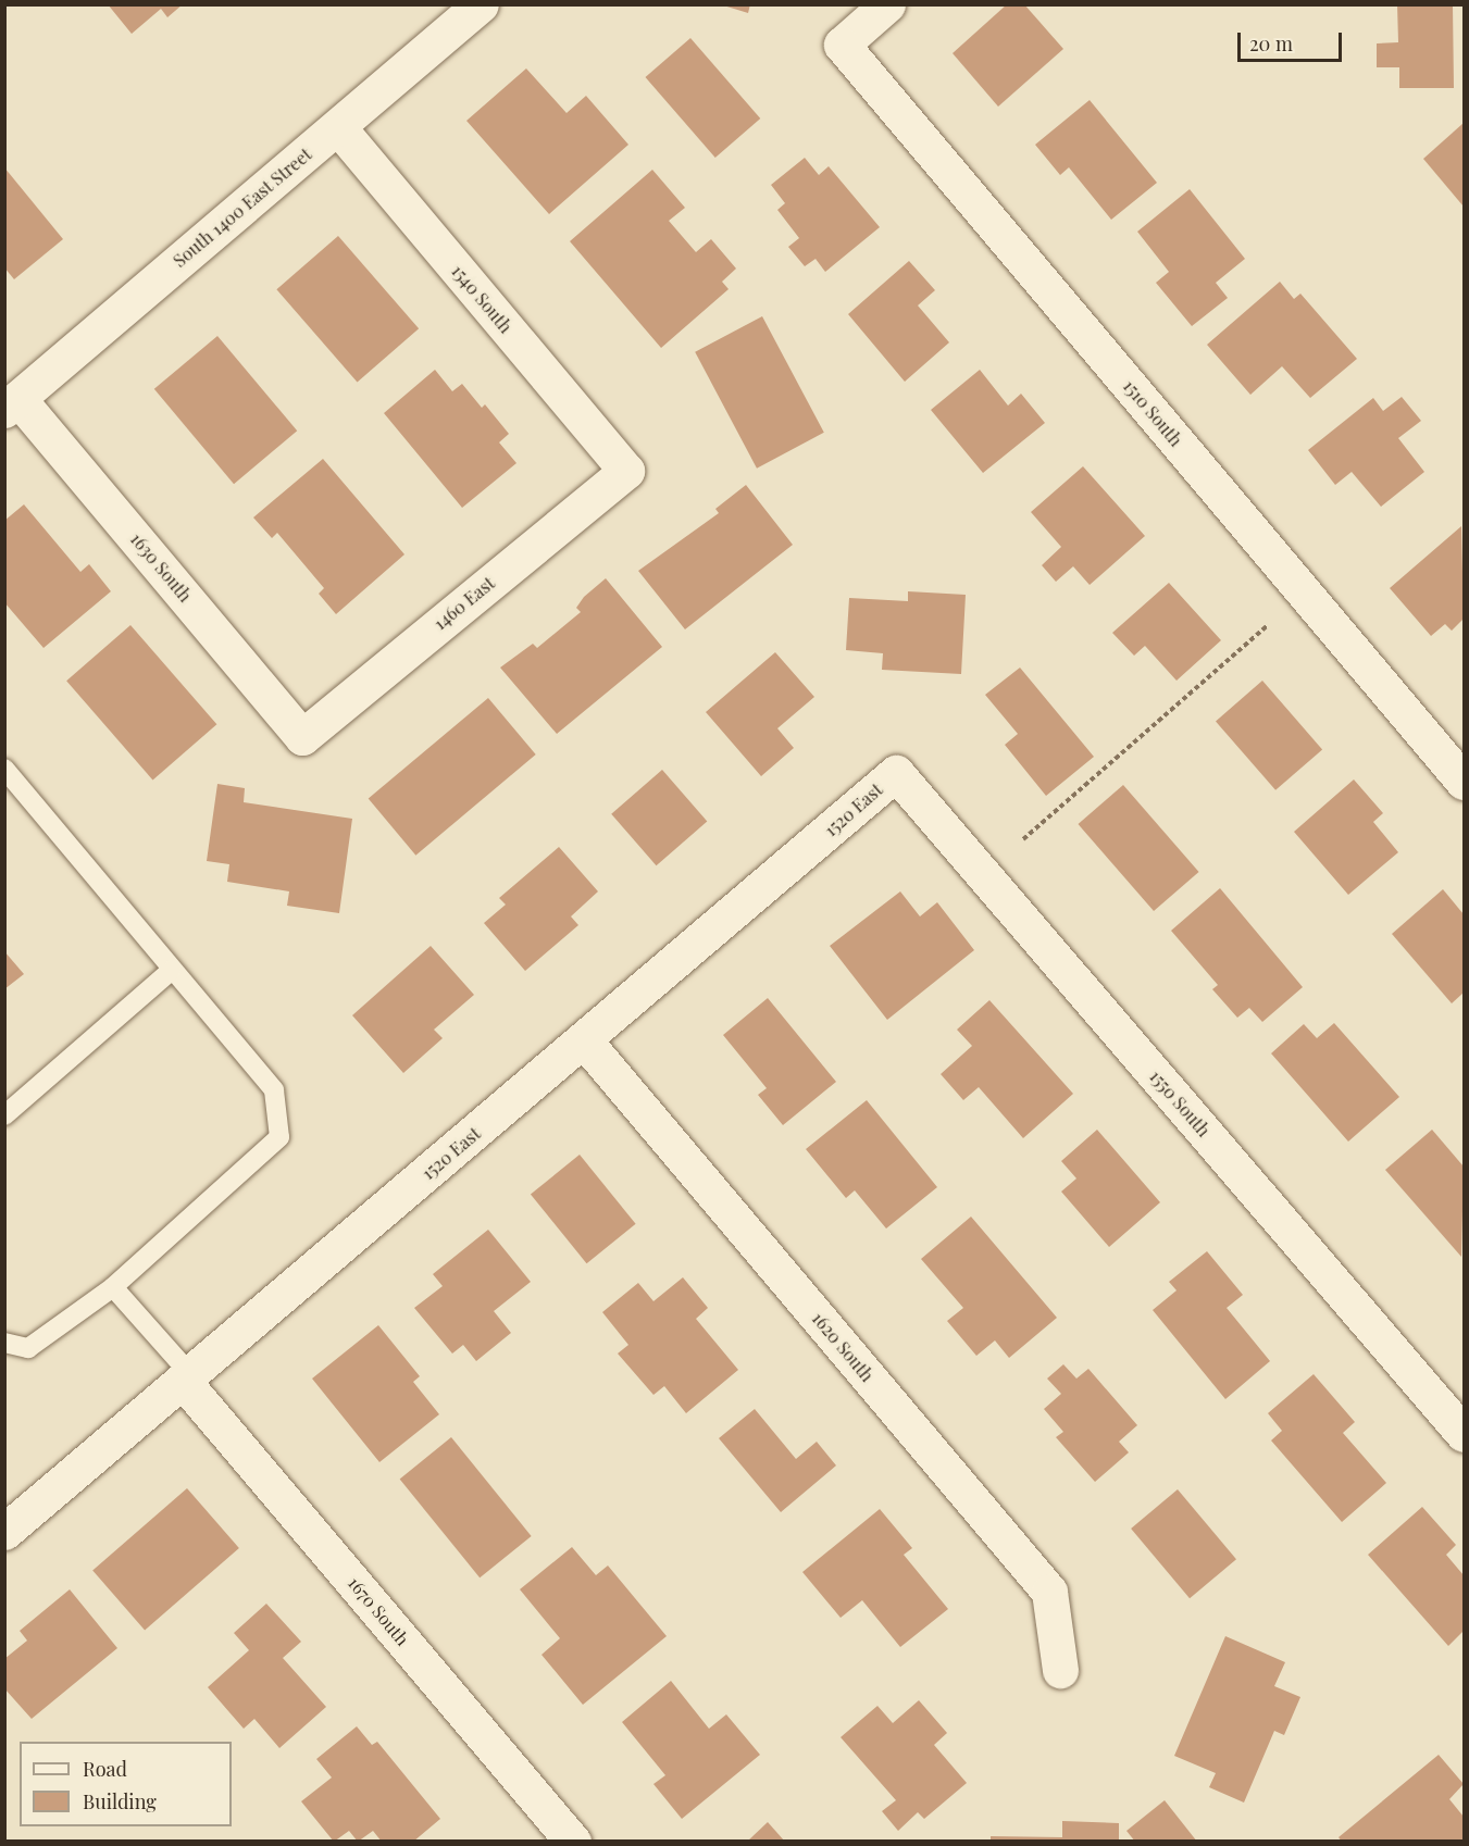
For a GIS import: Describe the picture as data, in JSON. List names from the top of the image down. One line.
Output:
{"streets":{"street":["South 1400 East Street","1540 South","1510 South","1630 South","1460 East","1520 East","1550 South","1620 South","1670 South"]},"crossings":[["South 1400 East Street","1540 South"],["South 1400 East Street","1630 South"],["1540 South","1460 East"],["1630 South","1460 East"],["1520 East","1550 South"],["1520 East","1620 South"],["1520 East","1670 South"]],"legend":["Road","Building"],"scale_bar":"20 m"}
